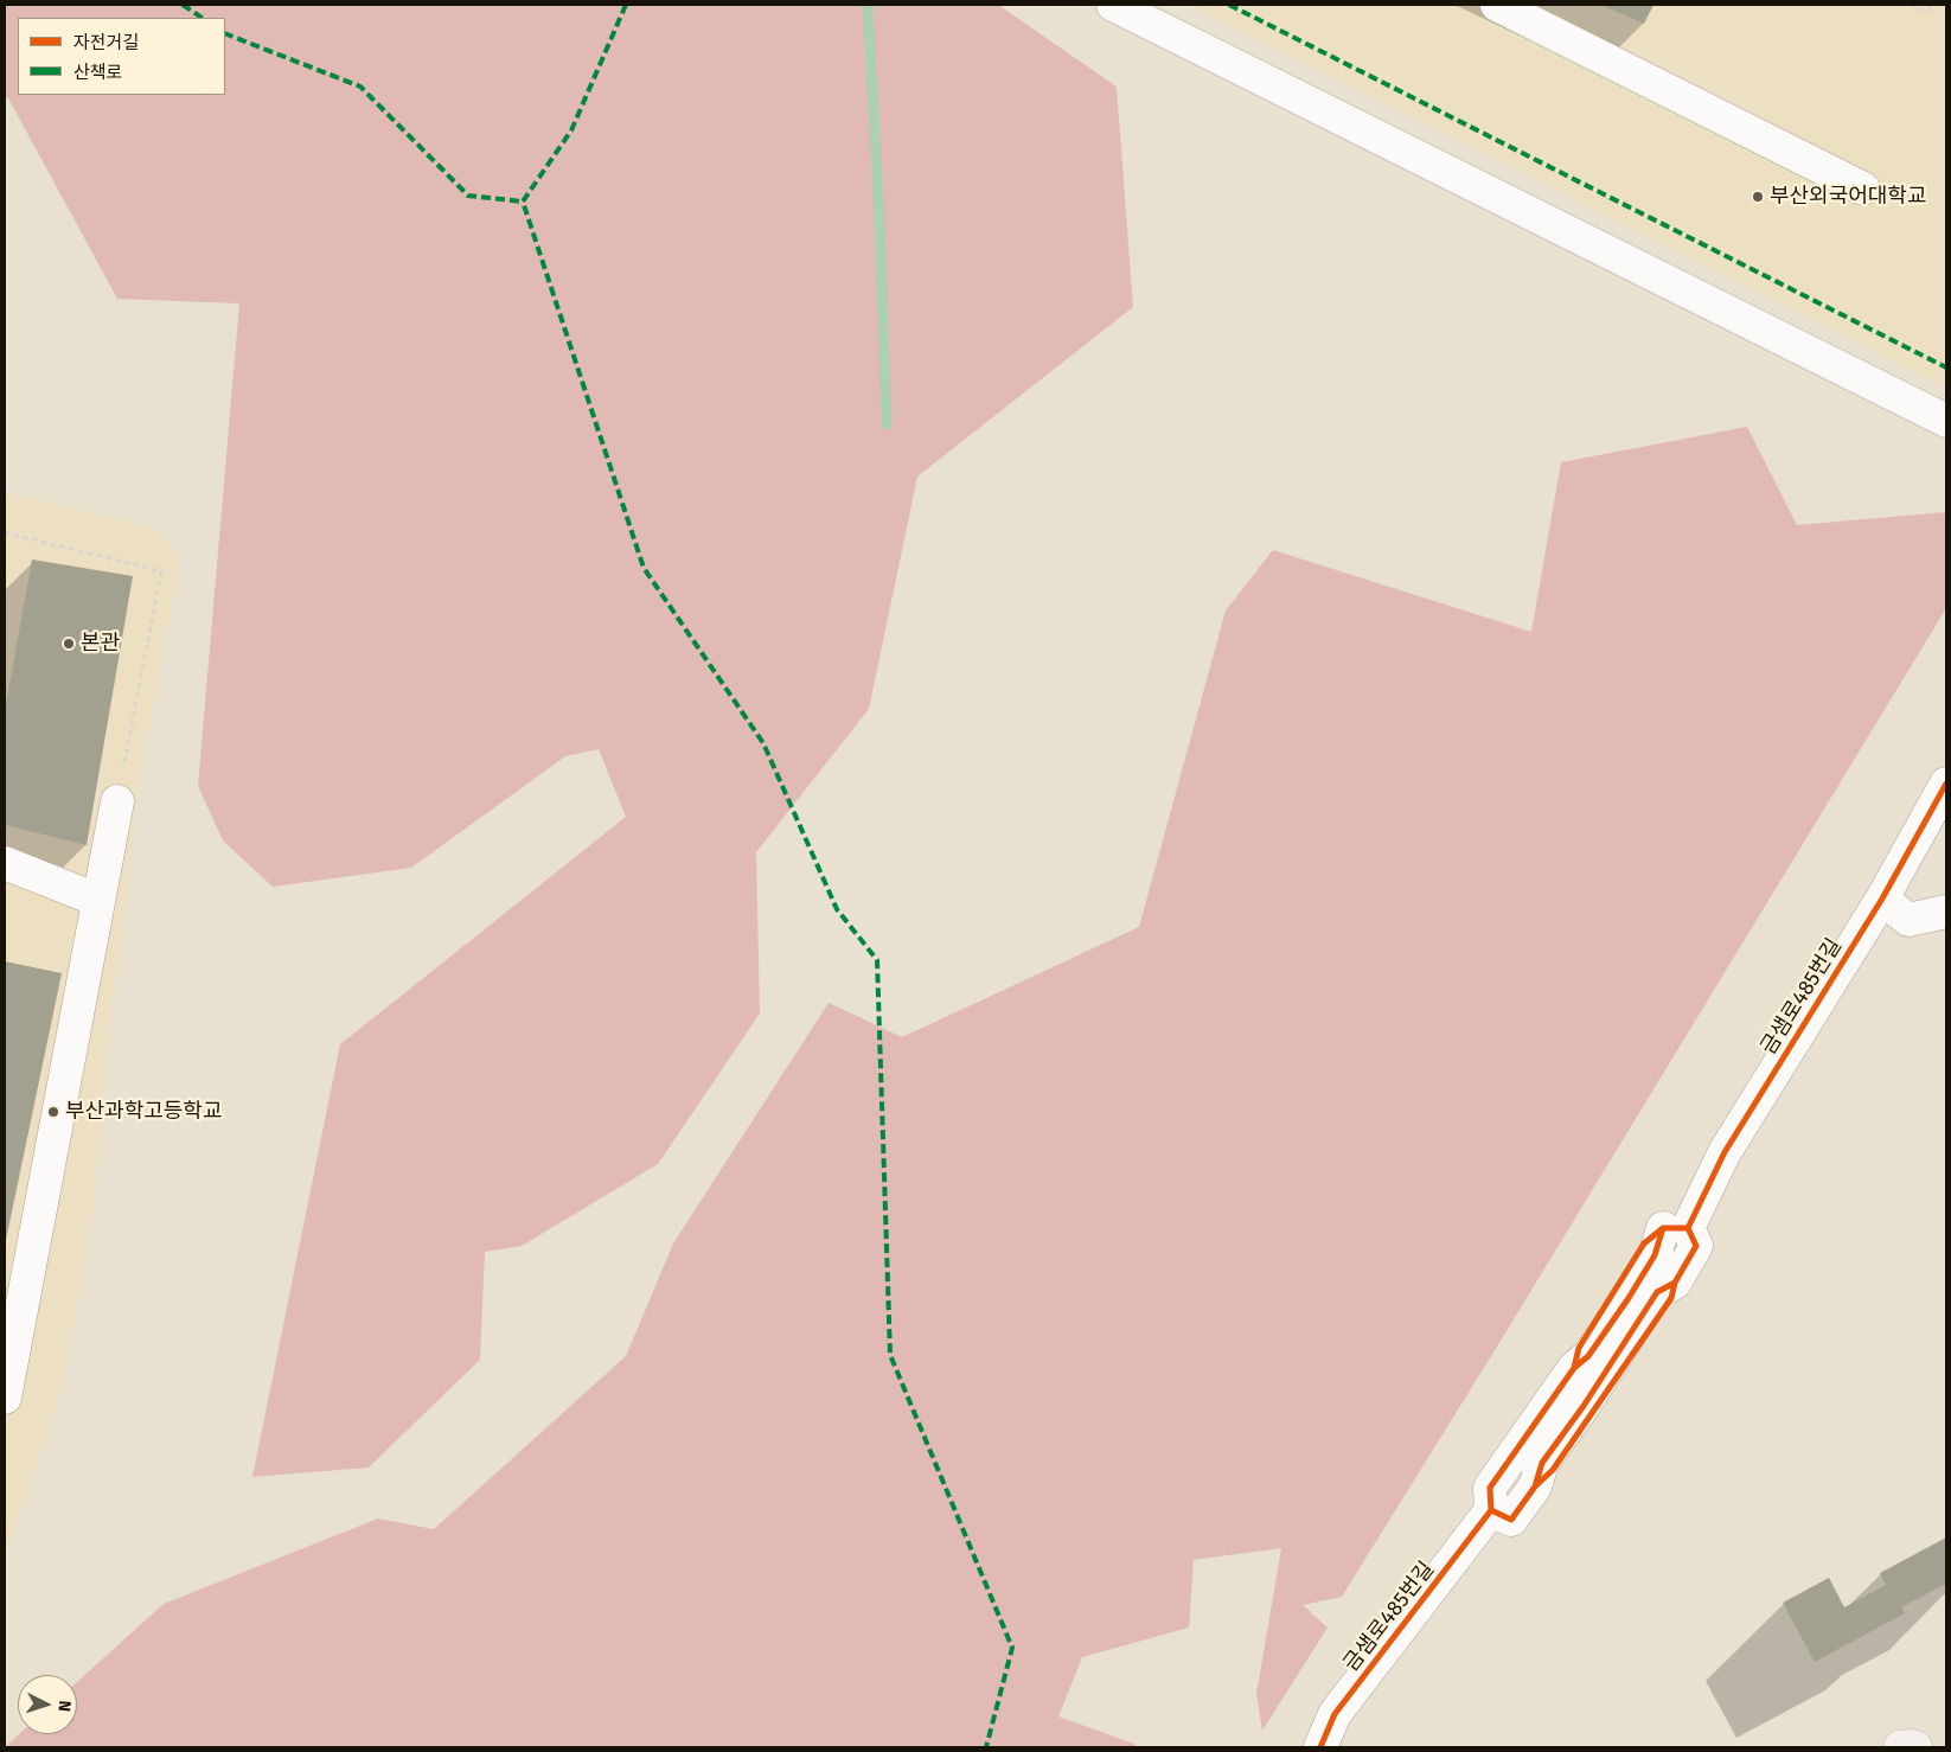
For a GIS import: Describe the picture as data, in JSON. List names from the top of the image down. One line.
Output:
{"streets":{"street":["금샘로485번길"]},"places":["부산외국어대학교","본관","부산과학고등학교"],"legend":["자전거길","산책로"],"north":"right"}
